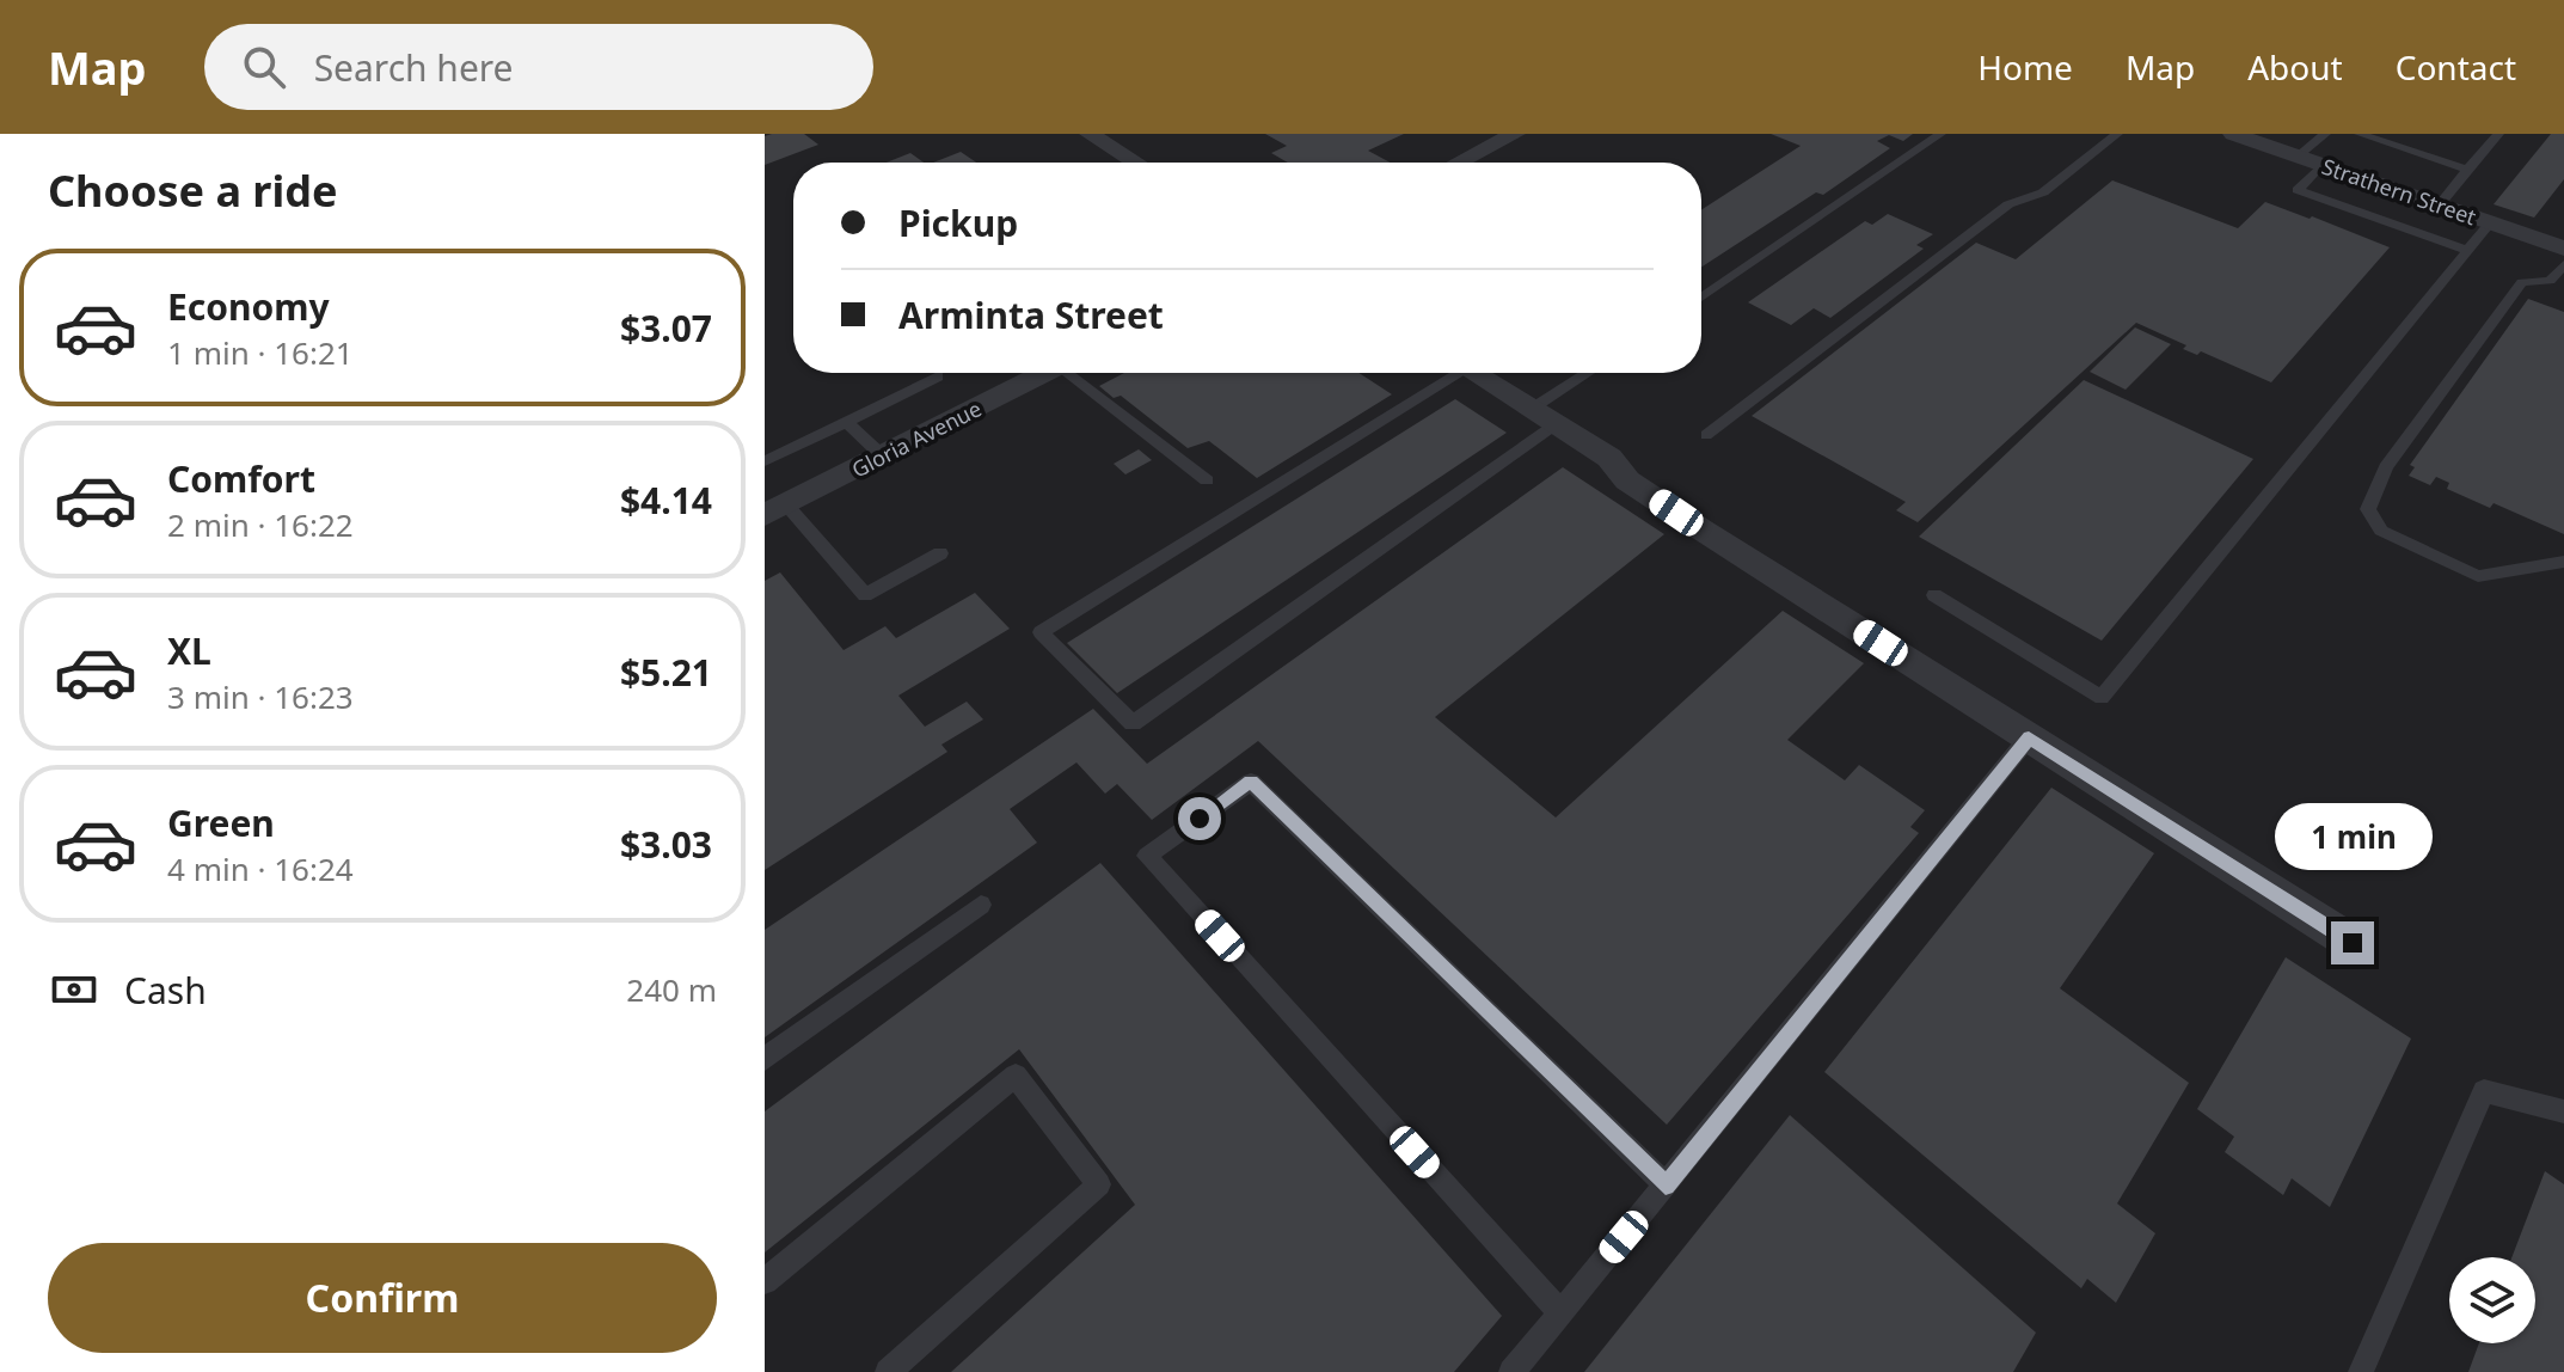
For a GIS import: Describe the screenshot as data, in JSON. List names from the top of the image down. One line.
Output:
{"streets":{"street":["Strathern Street","Gloria Avenue"]},"page":{"header":"Map","search":"Search here","nav":["Home","Map","About","Contact"],"heading":"Choose a ride","banner":["Pickup","Arminta Street"],"list":[{"name":"Economy","note":"1 min · 16:21","value":"$3.07"},{"name":"Comfort","note":"2 min · 16:22","value":"$4.14"},{"name":"XL","note":"3 min · 16:23","value":"$5.21"},{"name":"Green","note":"4 min · 16:24","value":"$3.03"}],"bubble":"1 min","pay":["Cash","240 m"],"buttons":"Confirm"}}
